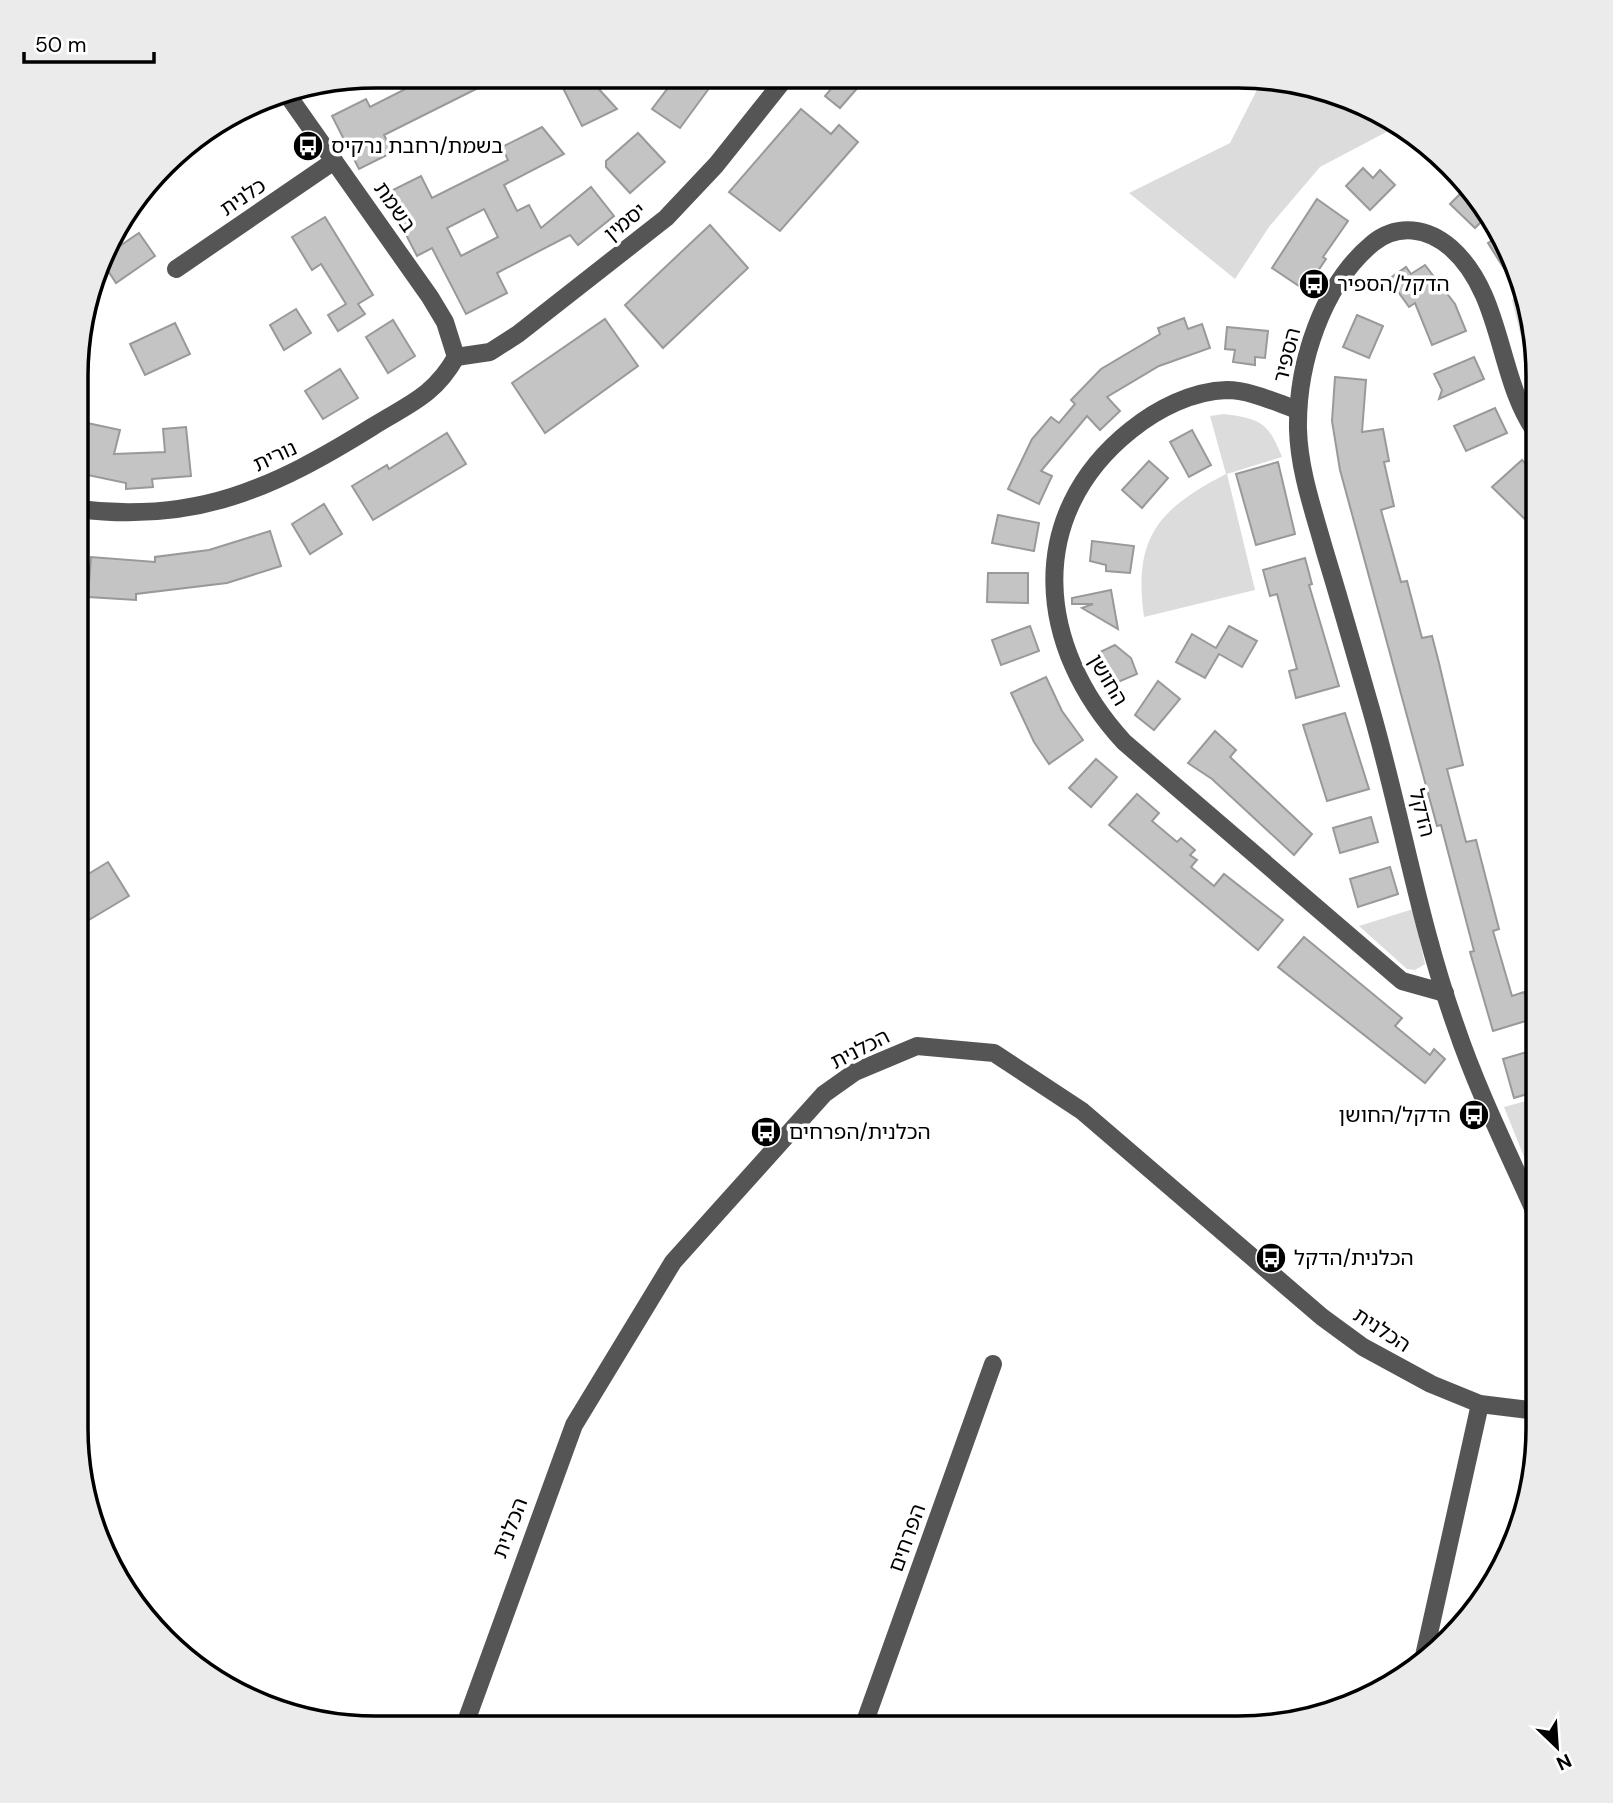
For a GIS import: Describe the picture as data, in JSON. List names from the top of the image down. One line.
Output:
{"streets":{"street":["כלנית","בשמת","יסמין","הספיר","נורית","החושן","הדקל","הכלנית","הפרחים"]},"crossings":[["כלנית","בשמת"],["בשמת","יסמין"],["בשמת","נורית"],["יסמין","נורית"],["הספיר","החושן"],["הספיר","הדקל"],["החושן","הדקל"]],"places":{"bus stop":["בשמת/רחבת נרקיס","הדקל/הספיר","הדקל/החושן","הכלנית/הפרחים","הכלנית/הדקל"]},"scale_bar":"50 m","north":"bottom right"}
